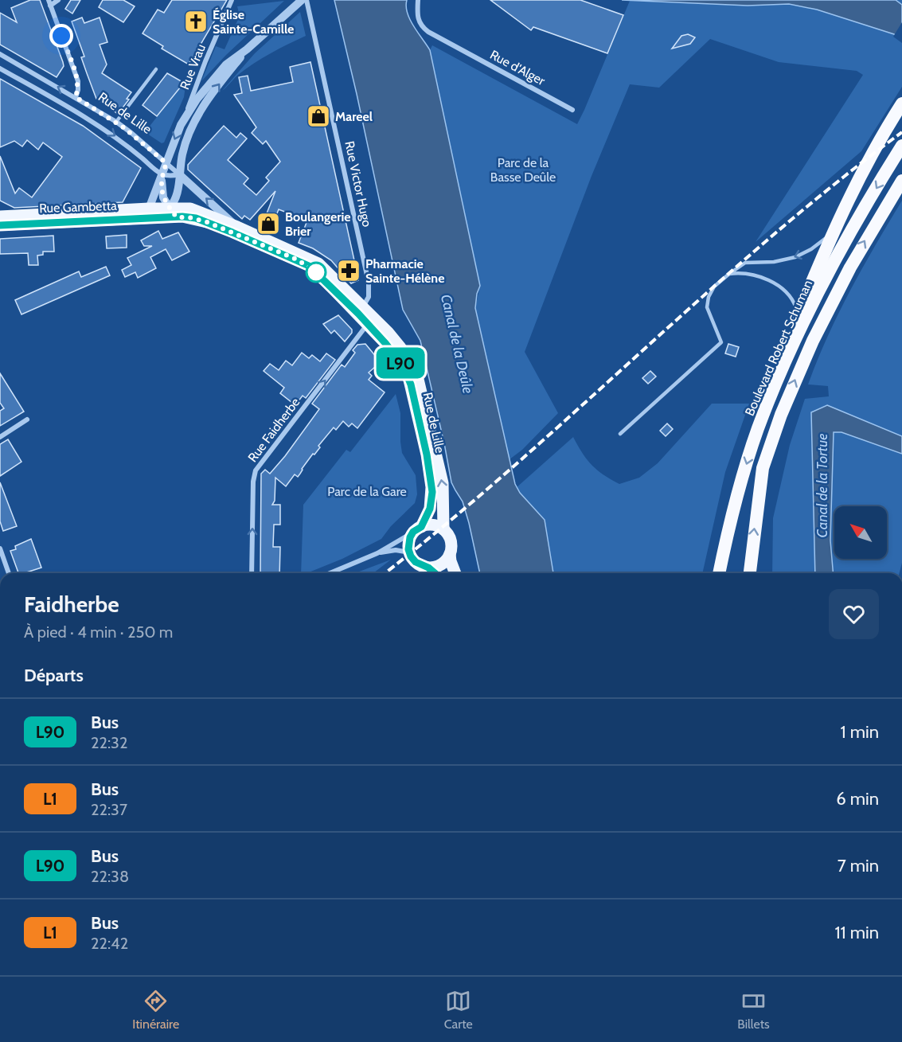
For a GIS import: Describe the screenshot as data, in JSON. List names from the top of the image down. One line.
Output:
{"streets":{"highway":["Boulevard Robert Schuman"],"main road":["Rue de Lille","Rue Gambetta"],"street":["Rue Vrau","Rue d'Alger","Rue Victor Hugo","Rue Faidherbe"]},"crossings":[["Rue de Lille","Rue Victor Hugo"],["Rue de Lille","Rue Gambetta"],["Rue de Lille","Rue Faidherbe"]],"one_way":["Rue Faidherbe"],"water":["Canal de la Deûle","Canal de la Tortue"],"parks":["Parc de la Basse Deûle","Parc de la Gare"],"places":{"church":["Église Sainte-Camille"],"shop":["Mareel","Boulangerie Brier"],"pharmacy":["Pharmacie Sainte-Hélène"]},"lines":["bus line L90"],"north":"top left","page":{"on_map":"L90","heading":[["Faidherbe","À pied · 4 min · 250 m"],"Départs"],"list":[{"mark":"L90","name":"Bus","note":"22:32","value":"1 min"},{"mark":"L1","name":"Bus","note":"22:37","value":"6 min"},{"mark":"L90","name":"Bus","note":"22:38","value":"7 min"},{"mark":"L1","name":"Bus","note":"22:42","value":"11 min"}],"tabs":["Itinéraire","Carte","Billets"]}}
